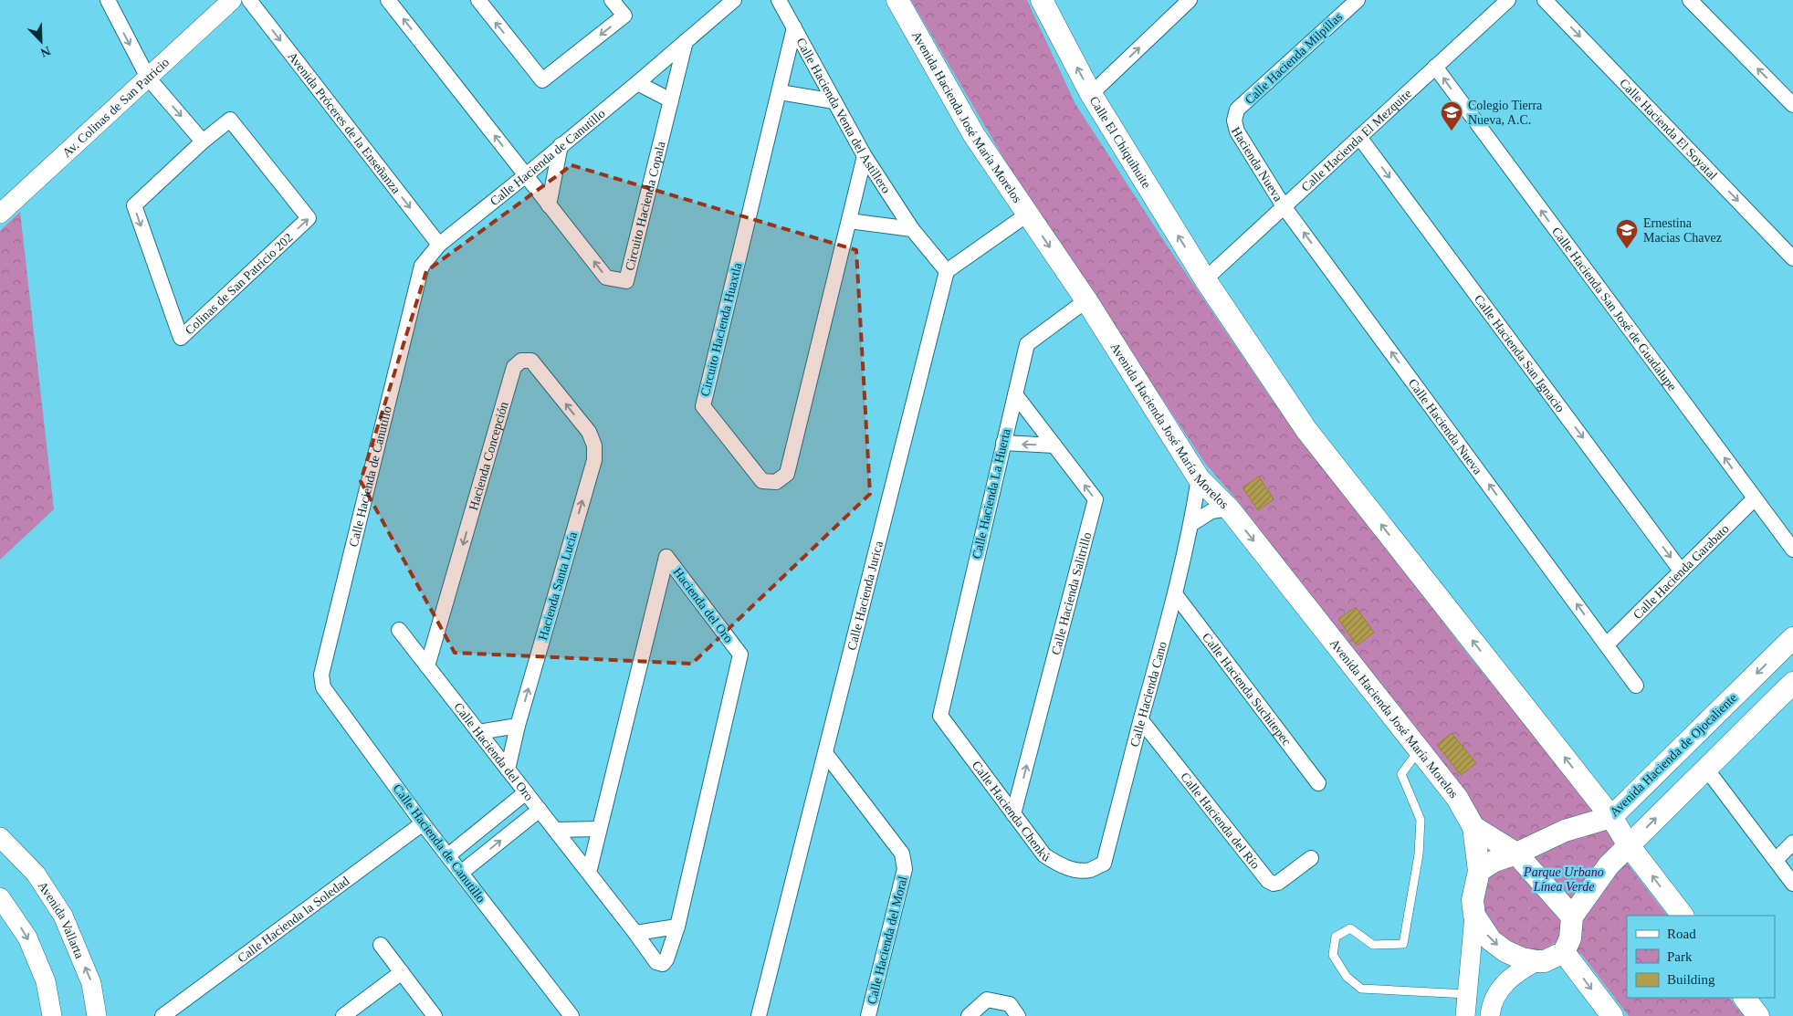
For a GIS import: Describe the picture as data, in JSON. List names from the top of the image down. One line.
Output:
{"streets":{"main road":["Avenida Hacienda José María Morelos","Calle El Chiquihuite","Avenida Hacienda de Ojocaliente"],"street":["Calle Hacienda Milpillas","Av. Colinas de San Patricio","Calle Hacienda Venta del Astillero","Avenida Próceres de la Enseñanza","Calle Hacienda El Soyatal","Calle Hacienda El Mezquite","Calle Hacienda de Canutillo","Hacienda Nueva","Circuito Hacienda Copala","Colinas de San Patricio 202","Calle Hacienda San José de Guadalupe","Circuito Hacienda Huaxtla","Calle Hacienda San Ignacio","Calle Hacienda Nueva","Hacienda Concepción","Calle Hacienda La Huerta","Calle Hacienda Garabato","Hacienda Santa Lucía","Calle Hacienda Salitrillo","Calle Hacienda Jurica","Hacienda del Oro","Calle Hacienda Suchitepec","Calle Hacienda Cano","Calle Hacienda del Oro","Calle Hacienda Chenkú","Calle Hacienda del Río","Avenida Vallarta","Calle Hacienda la Soledad","Calle Hacienda del Moral"]},"crossings":[["Calle Hacienda Milpillas","Hacienda Nueva"],["Calle Hacienda Venta del Astillero","Circuito Hacienda Huaxtla"],["Calle Hacienda Venta del Astillero","Calle Hacienda Jurica"],["Avenida Hacienda José María Morelos","Calle Hacienda La Huerta"],["Avenida Hacienda José María Morelos","Calle Hacienda Cano"],["Avenida Hacienda José María Morelos","Avenida Hacienda de Ojocaliente"],["Avenida Próceres de la Enseñanza","Calle Hacienda de Canutillo"],["Calle Hacienda El Mezquite","Calle El Chiquihuite"],["Calle Hacienda El Mezquite","Hacienda Nueva"],["Calle Hacienda El Mezquite","Calle Hacienda San José de Guadalupe"],["Calle Hacienda El Mezquite","Calle Hacienda San Ignacio"],["Calle Hacienda El Mezquite","Calle Hacienda Nueva"],["Calle Hacienda de Canutillo","Circuito Hacienda Copala"],["Calle Hacienda de Canutillo","Calle Hacienda la Soledad"],["Hacienda Nueva","Calle Hacienda Nueva"],["Calle Hacienda San José de Guadalupe","Calle Hacienda Garabato"],["Calle Hacienda San Ignacio","Calle Hacienda Garabato"],["Calle Hacienda Nueva","Calle Hacienda Garabato"],["Hacienda Concepción","Hacienda Santa Lucía"],["Hacienda Concepción","Calle Hacienda del Oro"],["Calle Hacienda La Huerta","Calle Hacienda Salitrillo"],["Calle Hacienda La Huerta","Calle Hacienda Chenkú"],["Hacienda Santa Lucía","Calle Hacienda del Oro"],["Calle Hacienda Salitrillo","Calle Hacienda Chenkú"],["Calle Hacienda Jurica","Calle Hacienda del Moral"],["Hacienda del Oro","Calle Hacienda del Oro"],["Calle Hacienda Suchitepec","Calle Hacienda Cano"],["Calle Hacienda Cano","Calle Hacienda Chenkú"],["Calle Hacienda Cano","Calle Hacienda del Río"]],"one_way":["Calle El Chiquihuite","Calle Hacienda San José de Guadalupe","Calle Hacienda San Ignacio","Calle Hacienda Nueva","Hacienda Santa Lucía","Calle Hacienda Salitrillo"],"parks":["Parque Urbano Línea Verde"],"places":{"school or university":["Colegio Tierra Nueva, A.C.","Ernestina Macias Chavez"]},"legend":["Road","Park","Building"],"north":"bottom right"}
